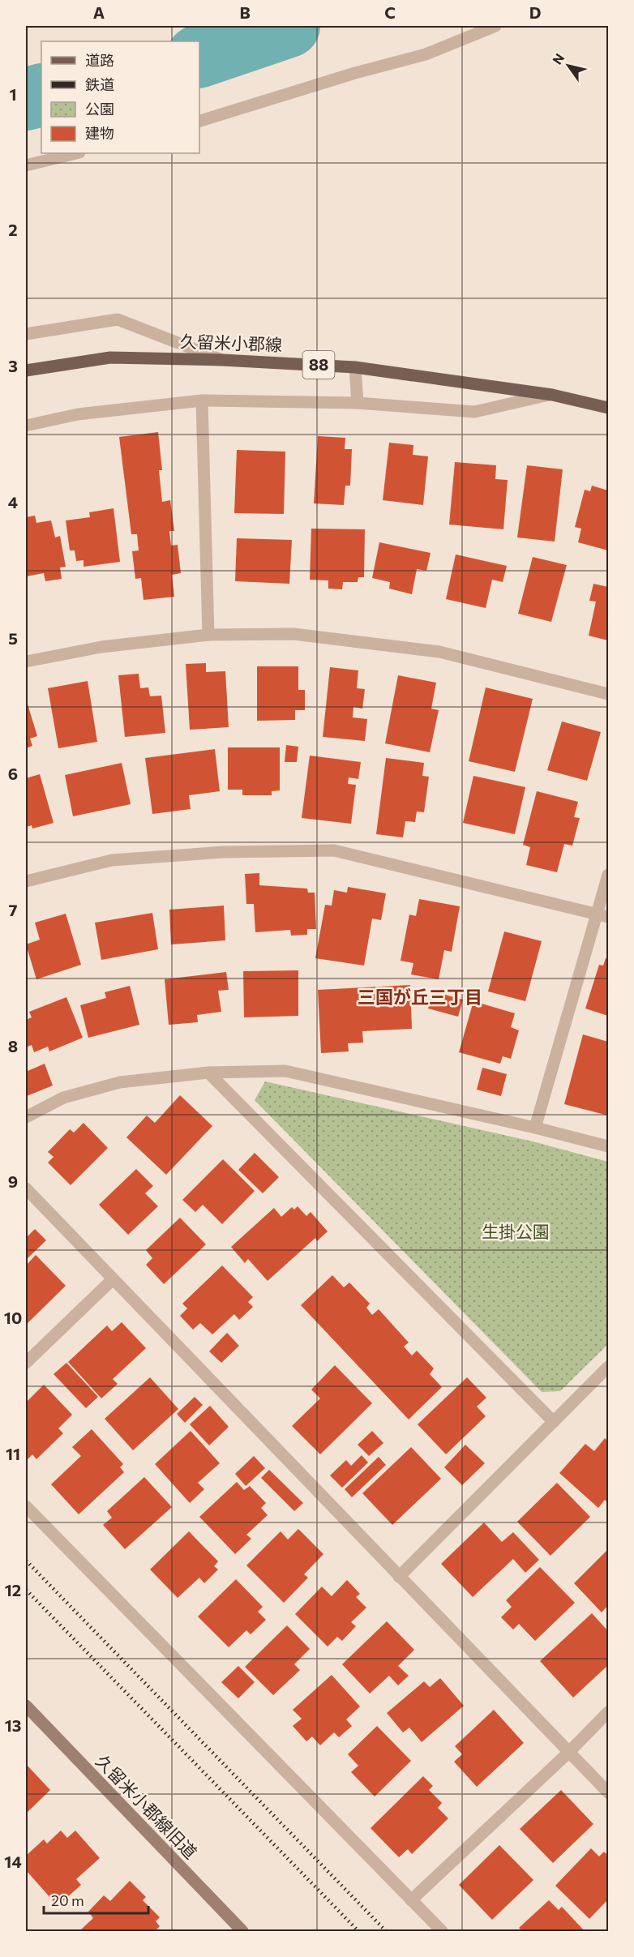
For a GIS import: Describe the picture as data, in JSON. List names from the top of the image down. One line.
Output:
{"streets":{"main road":["久留米小郡線","88"],"street":["久留米小郡線旧道"]},"districts":["三国が丘三丁目"],"parks":["生掛公園"],"legend":["道路","鉄道","公園","建物"],"scale_bar":"20 m","north":"top left","grid":{"columns":["A","B","C","D"],"rows":["1","2","3","4","5","6","7","8","9","10","11","12","13","14"]}}
